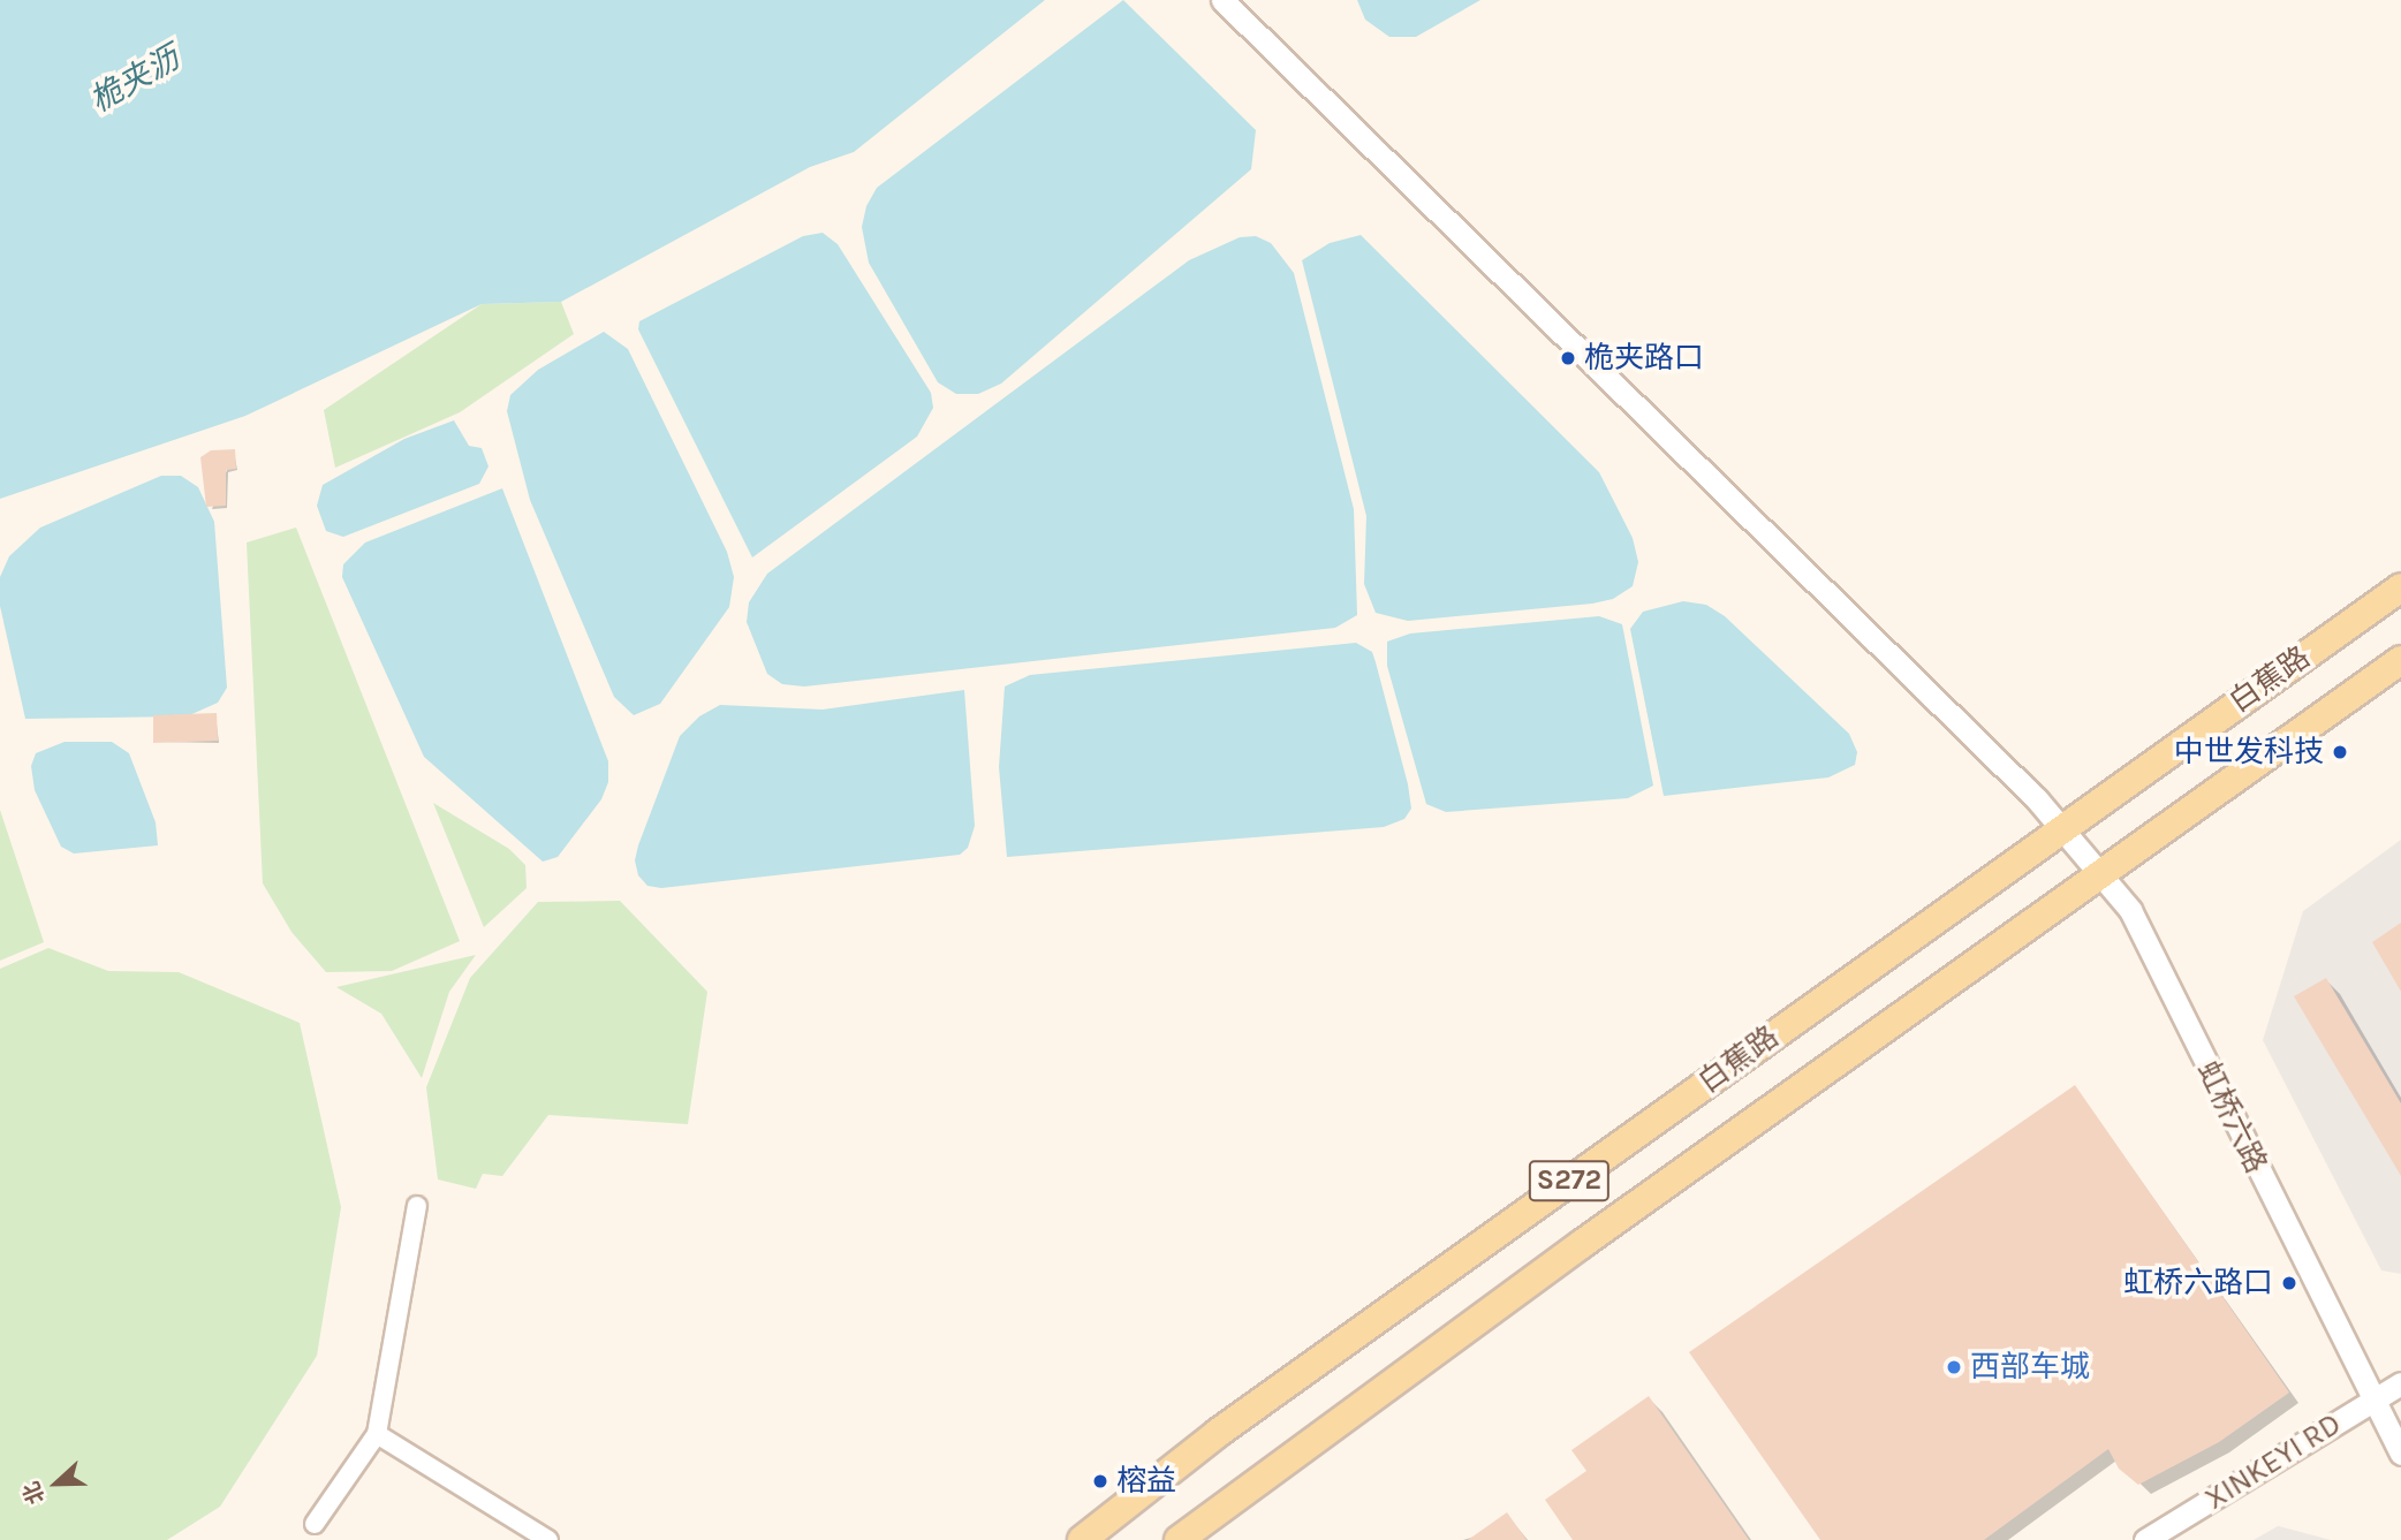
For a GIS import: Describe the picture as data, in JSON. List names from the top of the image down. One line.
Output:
{"streets":{"main road":["白蕉路","S272"],"street":["虹桥六路","XINKEYI RD"]},"crossings":[["白蕉路","虹桥六路"],["虹桥六路","XINKEYI RD"]],"water":["桅夹沥"],"places":["桅夹路口","中世发科技","虹桥六路口","西部车城","榕益"],"north":"left"}
